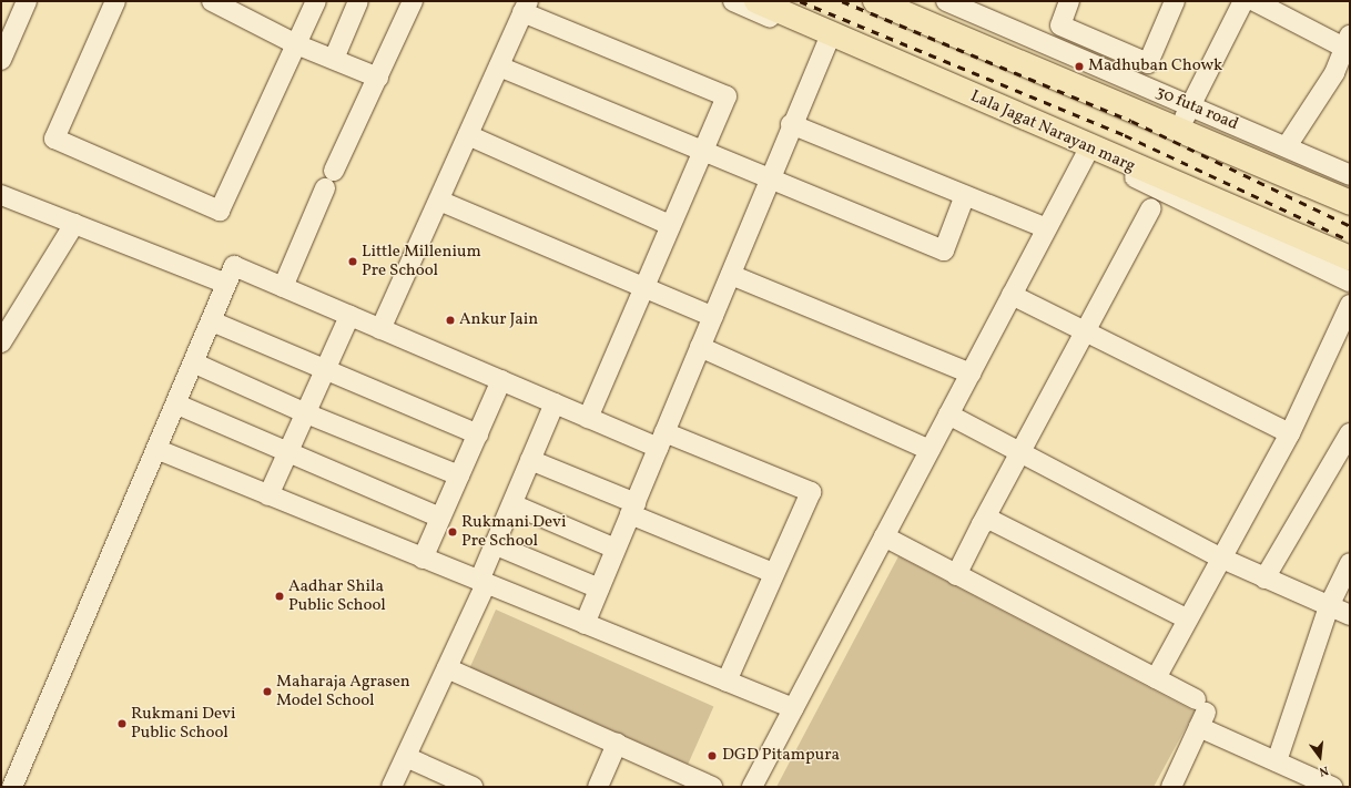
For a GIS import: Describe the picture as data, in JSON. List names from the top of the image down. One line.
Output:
{"streets":{"main road":["Lala Jagat Narayan marg"],"street":["30 futa road"]},"places":["Madhuban Chowk","Little Millenium Pre School","Ankur Jain","Rukmani Devi Pre School","Aadhar Shila Public School","Maharaja Agrasen Model School","Rukmani Devi Public School","DGD Pitampura"],"north":"bottom"}
